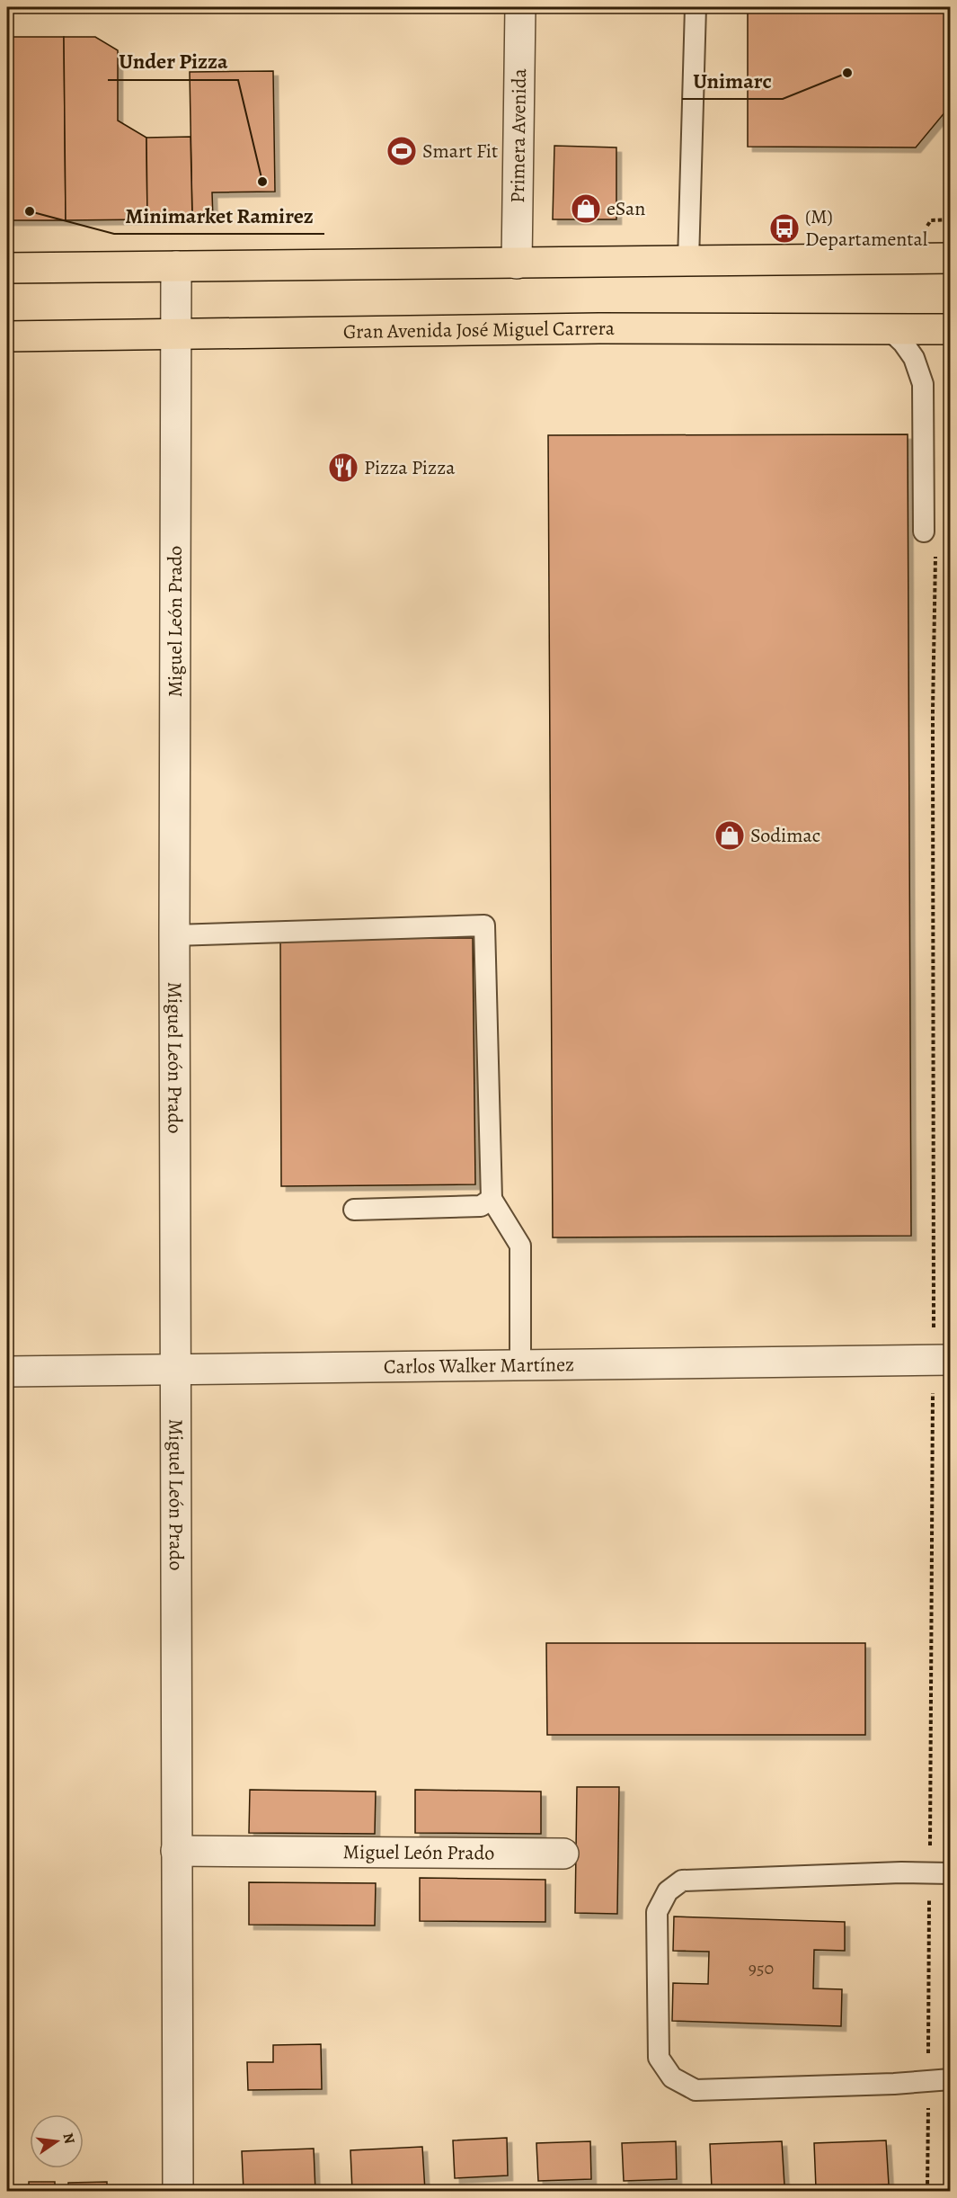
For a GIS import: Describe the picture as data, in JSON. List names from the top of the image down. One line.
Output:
{"streets":{"main road":["Gran Avenida José Miguel Carrera"],"street":["Primera Avenida","Miguel León Prado","Carlos Walker Martínez"]},"crossings":[["Gran Avenida José Miguel Carrera","Miguel León Prado"],["Miguel León Prado","Carlos Walker Martínez"]],"places":{"other":["Unimarc","Under Pizza","Minimarket Ramirez"],"sports":["Smart Fit"],"shop":["eSan","Sodimac"],"bus stop":["(M) Departamental"],"restaurant":["Pizza Pizza"]},"house_numbers":["950"],"north":"right"}
